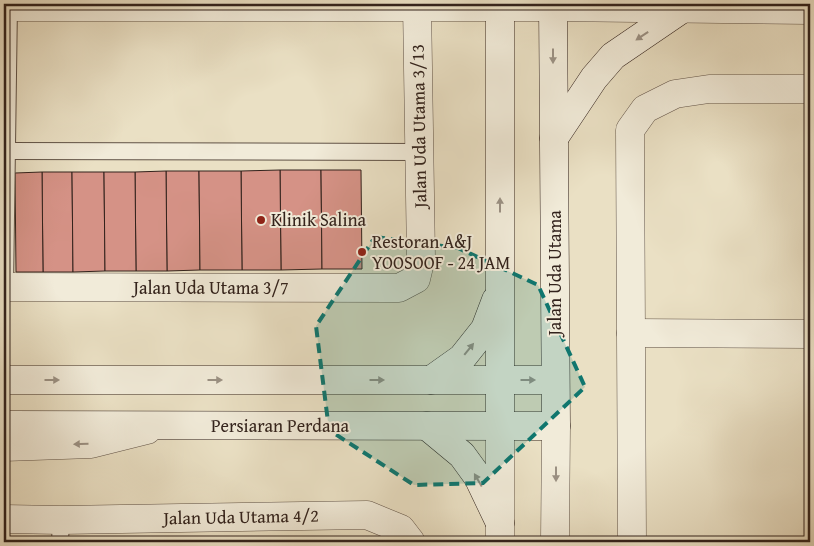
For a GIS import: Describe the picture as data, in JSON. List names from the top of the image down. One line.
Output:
{"streets":{"street":["Jalan Uda Utama 3/13","Jalan Uda Utama","Jalan Uda Utama 3/7","Persiaran Perdana","Jalan Uda Utama 4/2"]},"crossings":[["Jalan Uda Utama 3/13","Jalan Uda Utama 3/7"],["Jalan Uda Utama","Persiaran Perdana"]],"places":["Klinik Salina","Restoran A&J YOOSOOF - 24 JAM"]}
